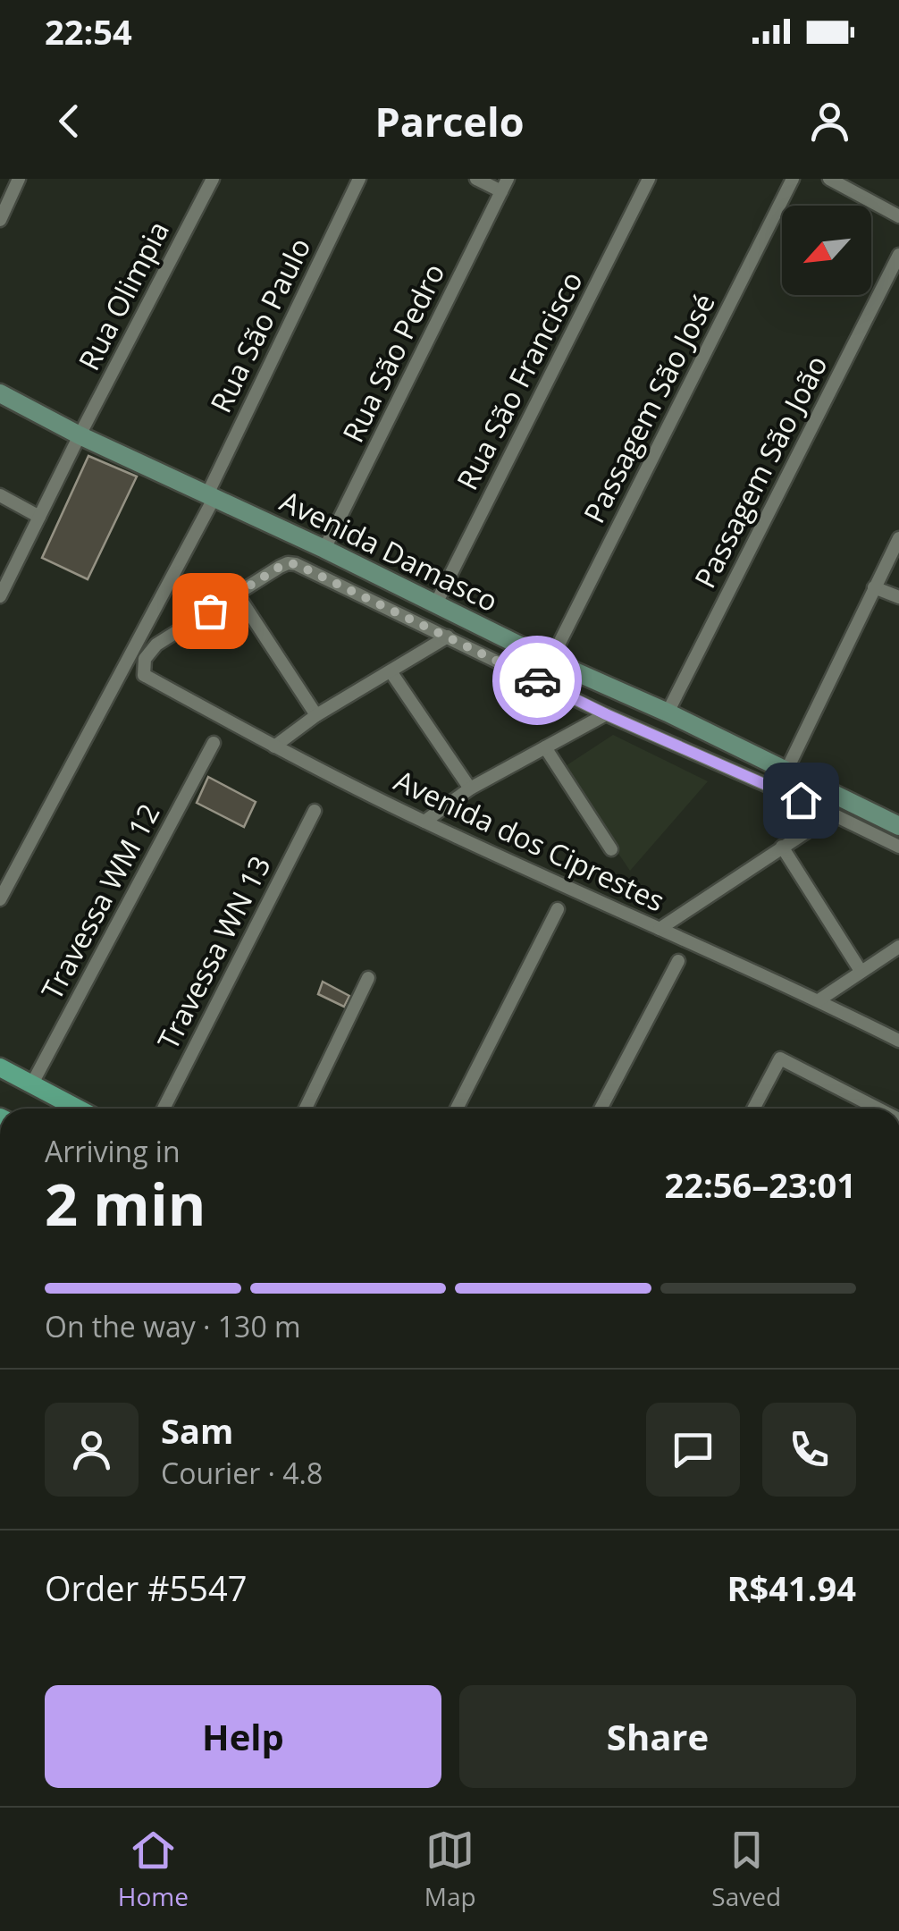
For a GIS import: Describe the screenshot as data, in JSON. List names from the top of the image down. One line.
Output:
{"streets":{"street":["Rua Olimpia","Rua São Paulo","Rua São Pedro","Rua São Francisco","Passagem São José","Passagem São João","Avenida Damasco","Avenida dos Ciprestes","Travessa WM 12","Travessa WN 13"]},"crossings":[["Rua Olimpia","Avenida Damasco"],["Rua São Paulo","Avenida Damasco"],["Rua São Pedro","Avenida Damasco"],["Rua São Francisco","Avenida Damasco"],["Passagem São José","Avenida Damasco"],["Passagem São João","Avenida Damasco"],["Avenida Damasco","Avenida dos Ciprestes"]],"north":"bottom left","page":{"status":"22:54","header":"Parcelo","heading":["2 min","Arriving in","22:56–23:01"],"panel":["Sam","Courier · 4.8","Order #5547","R$41.94"],"bar":"On the way · 130 m","buttons":["Help","Share"],"tabs":["Home","Map","Saved"]}}
